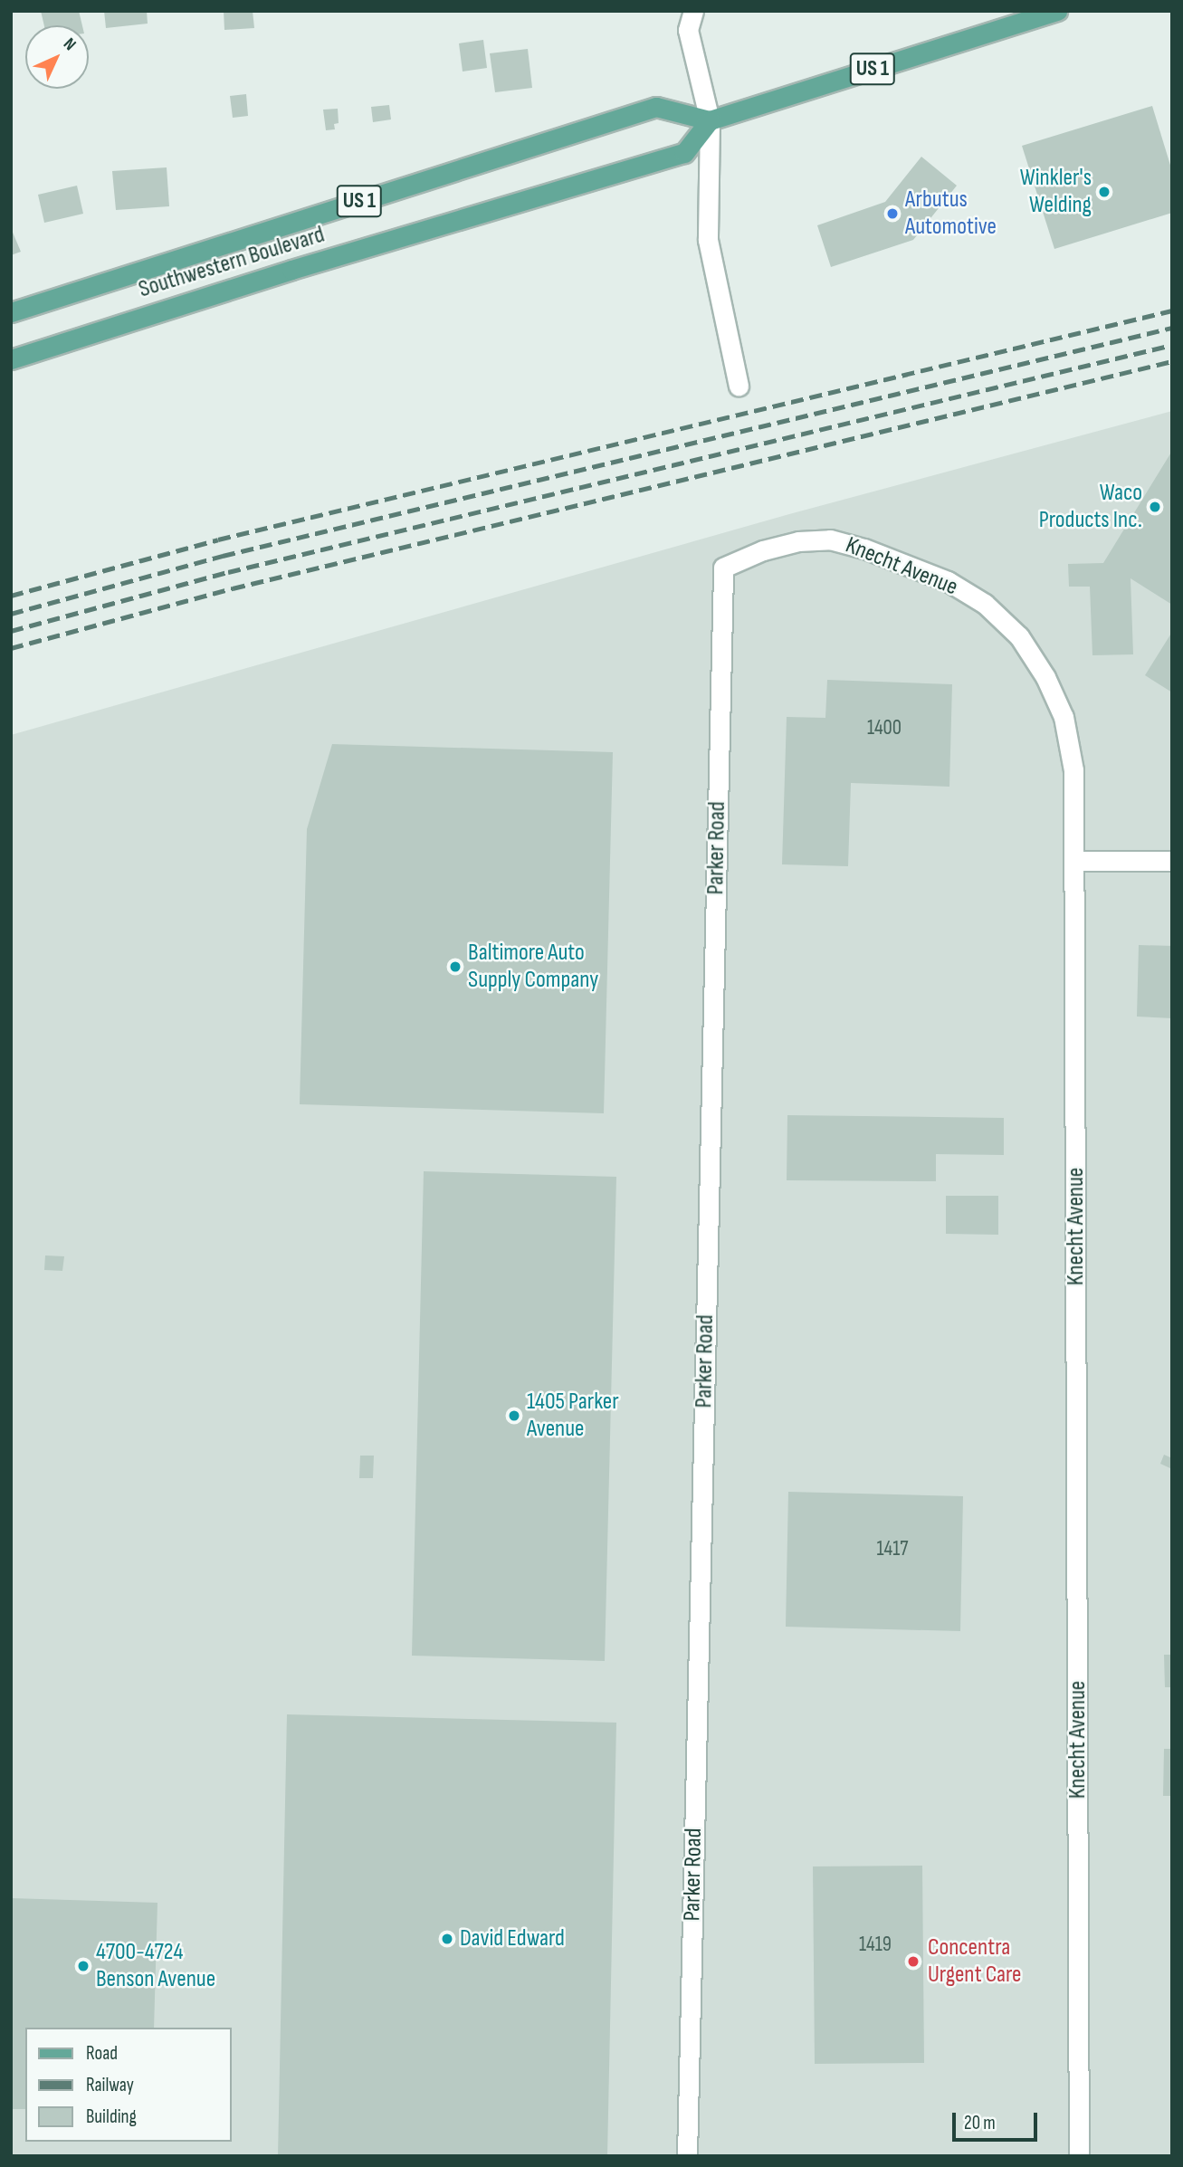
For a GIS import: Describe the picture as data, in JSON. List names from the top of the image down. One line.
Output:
{"streets":{"main road":["US 1","Southwestern Boulevard"],"street":["Knecht Avenue","Parker Road"]},"crossings":[["US 1","Southwestern Boulevard"],["Knecht Avenue","Parker Road"]],"places":["Winkler's Welding","Arbutus Automotive","Waco Products Inc.","Baltimore Auto Supply Company","1405 Parker Avenue","David Edward","Concentra Urgent Care","4700-4724 Benson Avenue"],"house_numbers":["1400","1417","1419"],"legend":["Road","Railway","Building"],"scale_bar":"20 m","north":"top right"}
